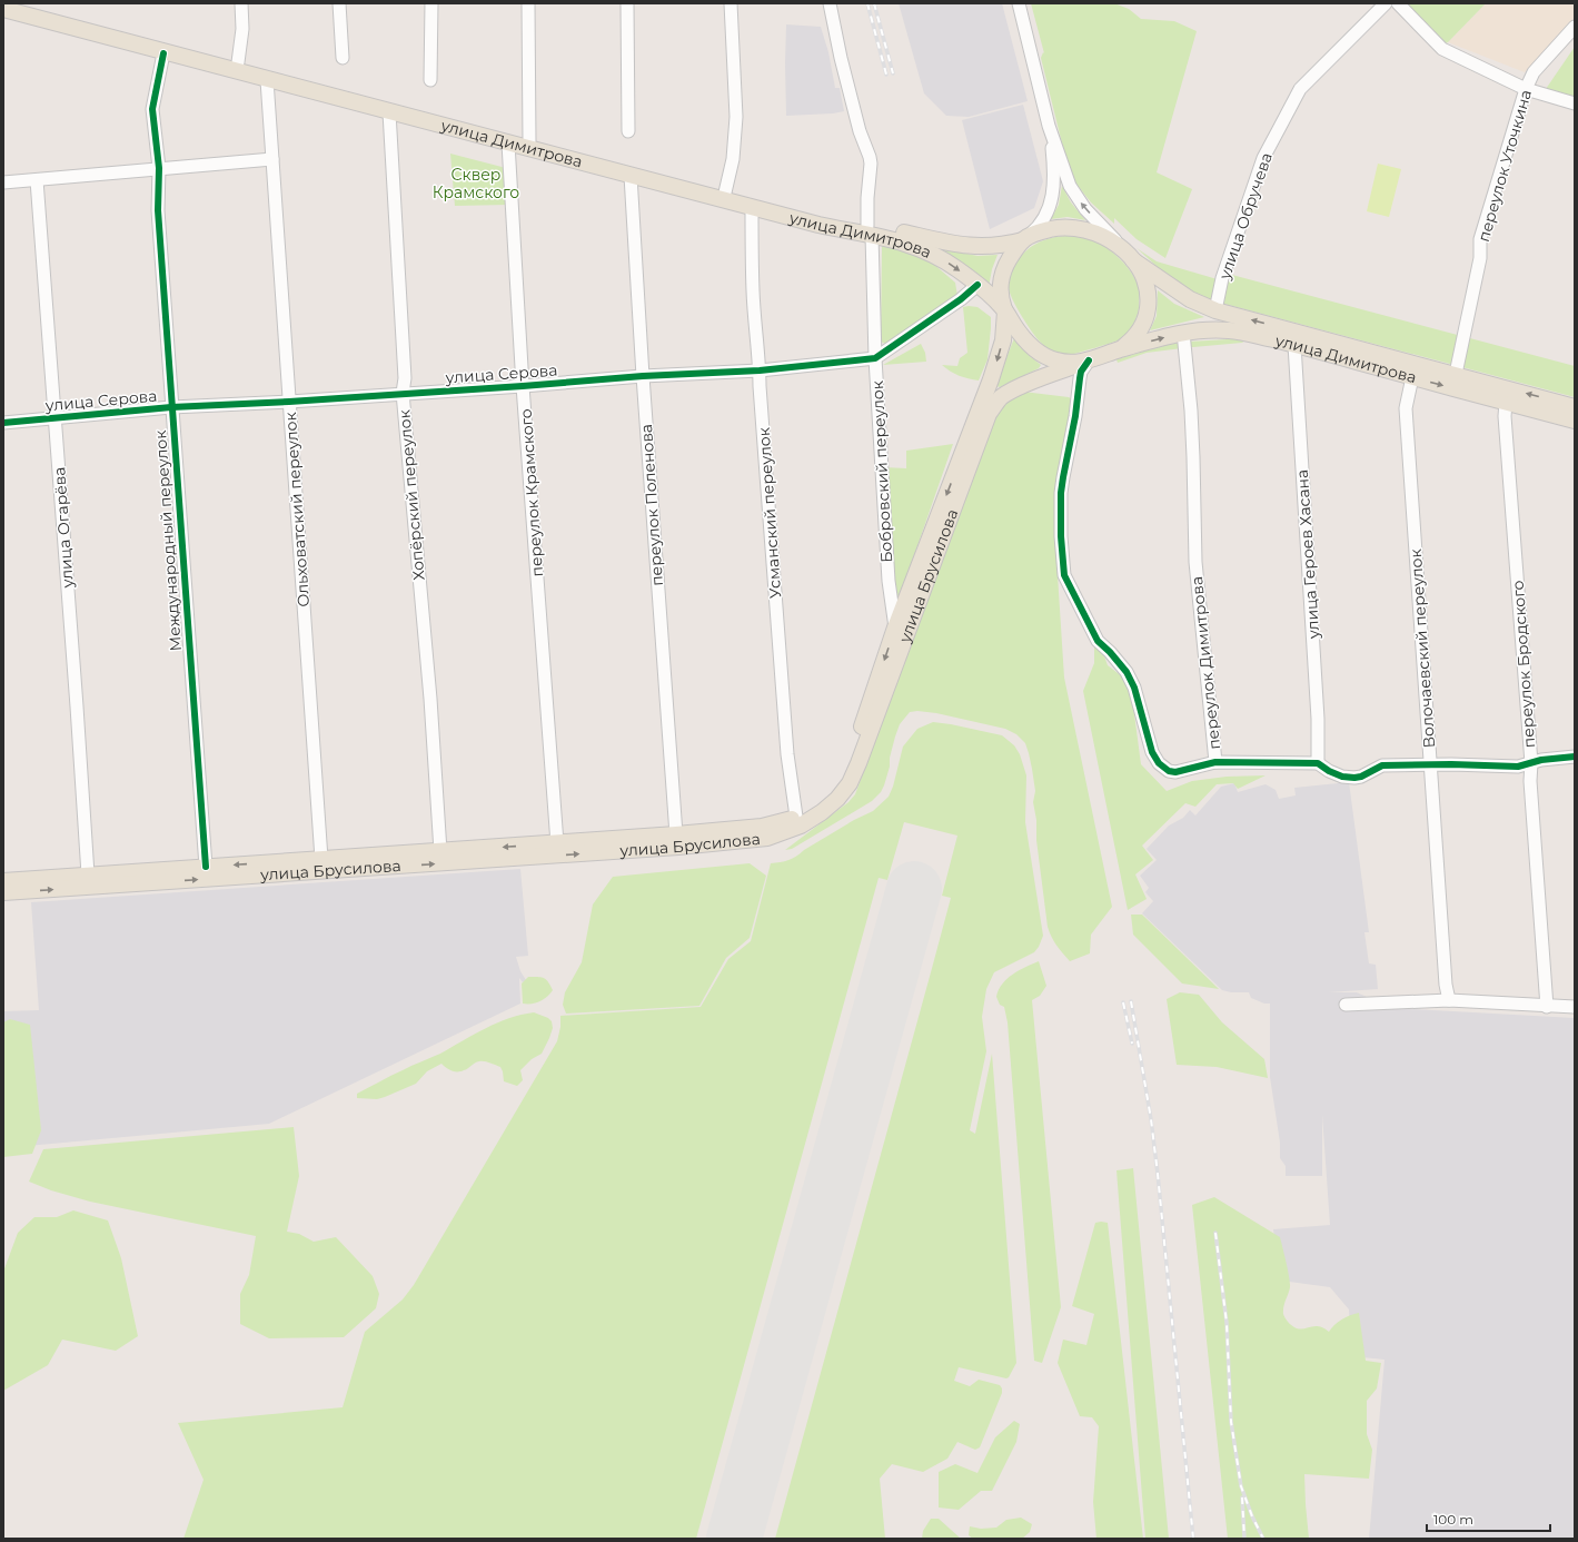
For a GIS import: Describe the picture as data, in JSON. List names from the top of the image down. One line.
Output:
{"streets":{"main road":["улица Димитрова","улица Брусилова"],"street":["переулок Уточкина","улица Обручева","улица Серова","Бобровский переулок","переулок Крамского","Хопёрский переулок","переулок Поленова","Ольховатский переулок","Усманский переулок","улица Огарёва","Международный переулок","улица Героев Хасана","Волочаевский переулок","переулок Димитрова","переулок Бродского"]},"crossings":[["улица Димитрова","переулок Уточкина"],["улица Димитрова","улица Обручева"],["улица Димитрова","улица Серова"],["улица Димитрова","Бобровский переулок"],["улица Димитрова","переулок Крамского"],["улица Димитрова","Хопёрский переулок"],["улица Димитрова","переулок Поленова"],["улица Димитрова","Ольховатский переулок"],["улица Димитрова","Усманский переулок"],["улица Димитрова","Международный переулок"],["улица Димитрова","улица Героев Хасана"],["улица Димитрова","улица Брусилова"],["улица Димитрова","Волочаевский переулок"],["улица Димитрова","переулок Димитрова"],["улица Димитрова","переулок Бродского"],["улица Серова","Бобровский переулок"],["улица Серова","переулок Крамского"],["улица Серова","Хопёрский переулок"],["улица Серова","переулок Поленова"],["улица Серова","Ольховатский переулок"],["улица Серова","Усманский переулок"],["улица Серова","улица Огарёва"],["улица Серова","Международный переулок"],["Бобровский переулок","улица Брусилова"],["переулок Крамского","улица Брусилова"],["Хопёрский переулок","улица Брусилова"],["переулок Поленова","улица Брусилова"],["Ольховатский переулок","улица Брусилова"],["Усманский переулок","улица Брусилова"],["улица Огарёва","улица Брусилова"],["Международный переулок","улица Брусилова"],["улица Героев Хасана","переулок Димитрова"],["Волочаевский переулок","переулок Димитрова"],["переулок Димитрова","переулок Бродского"]],"parks":["Сквер Крамского"],"scale_bar":"100 m"}
